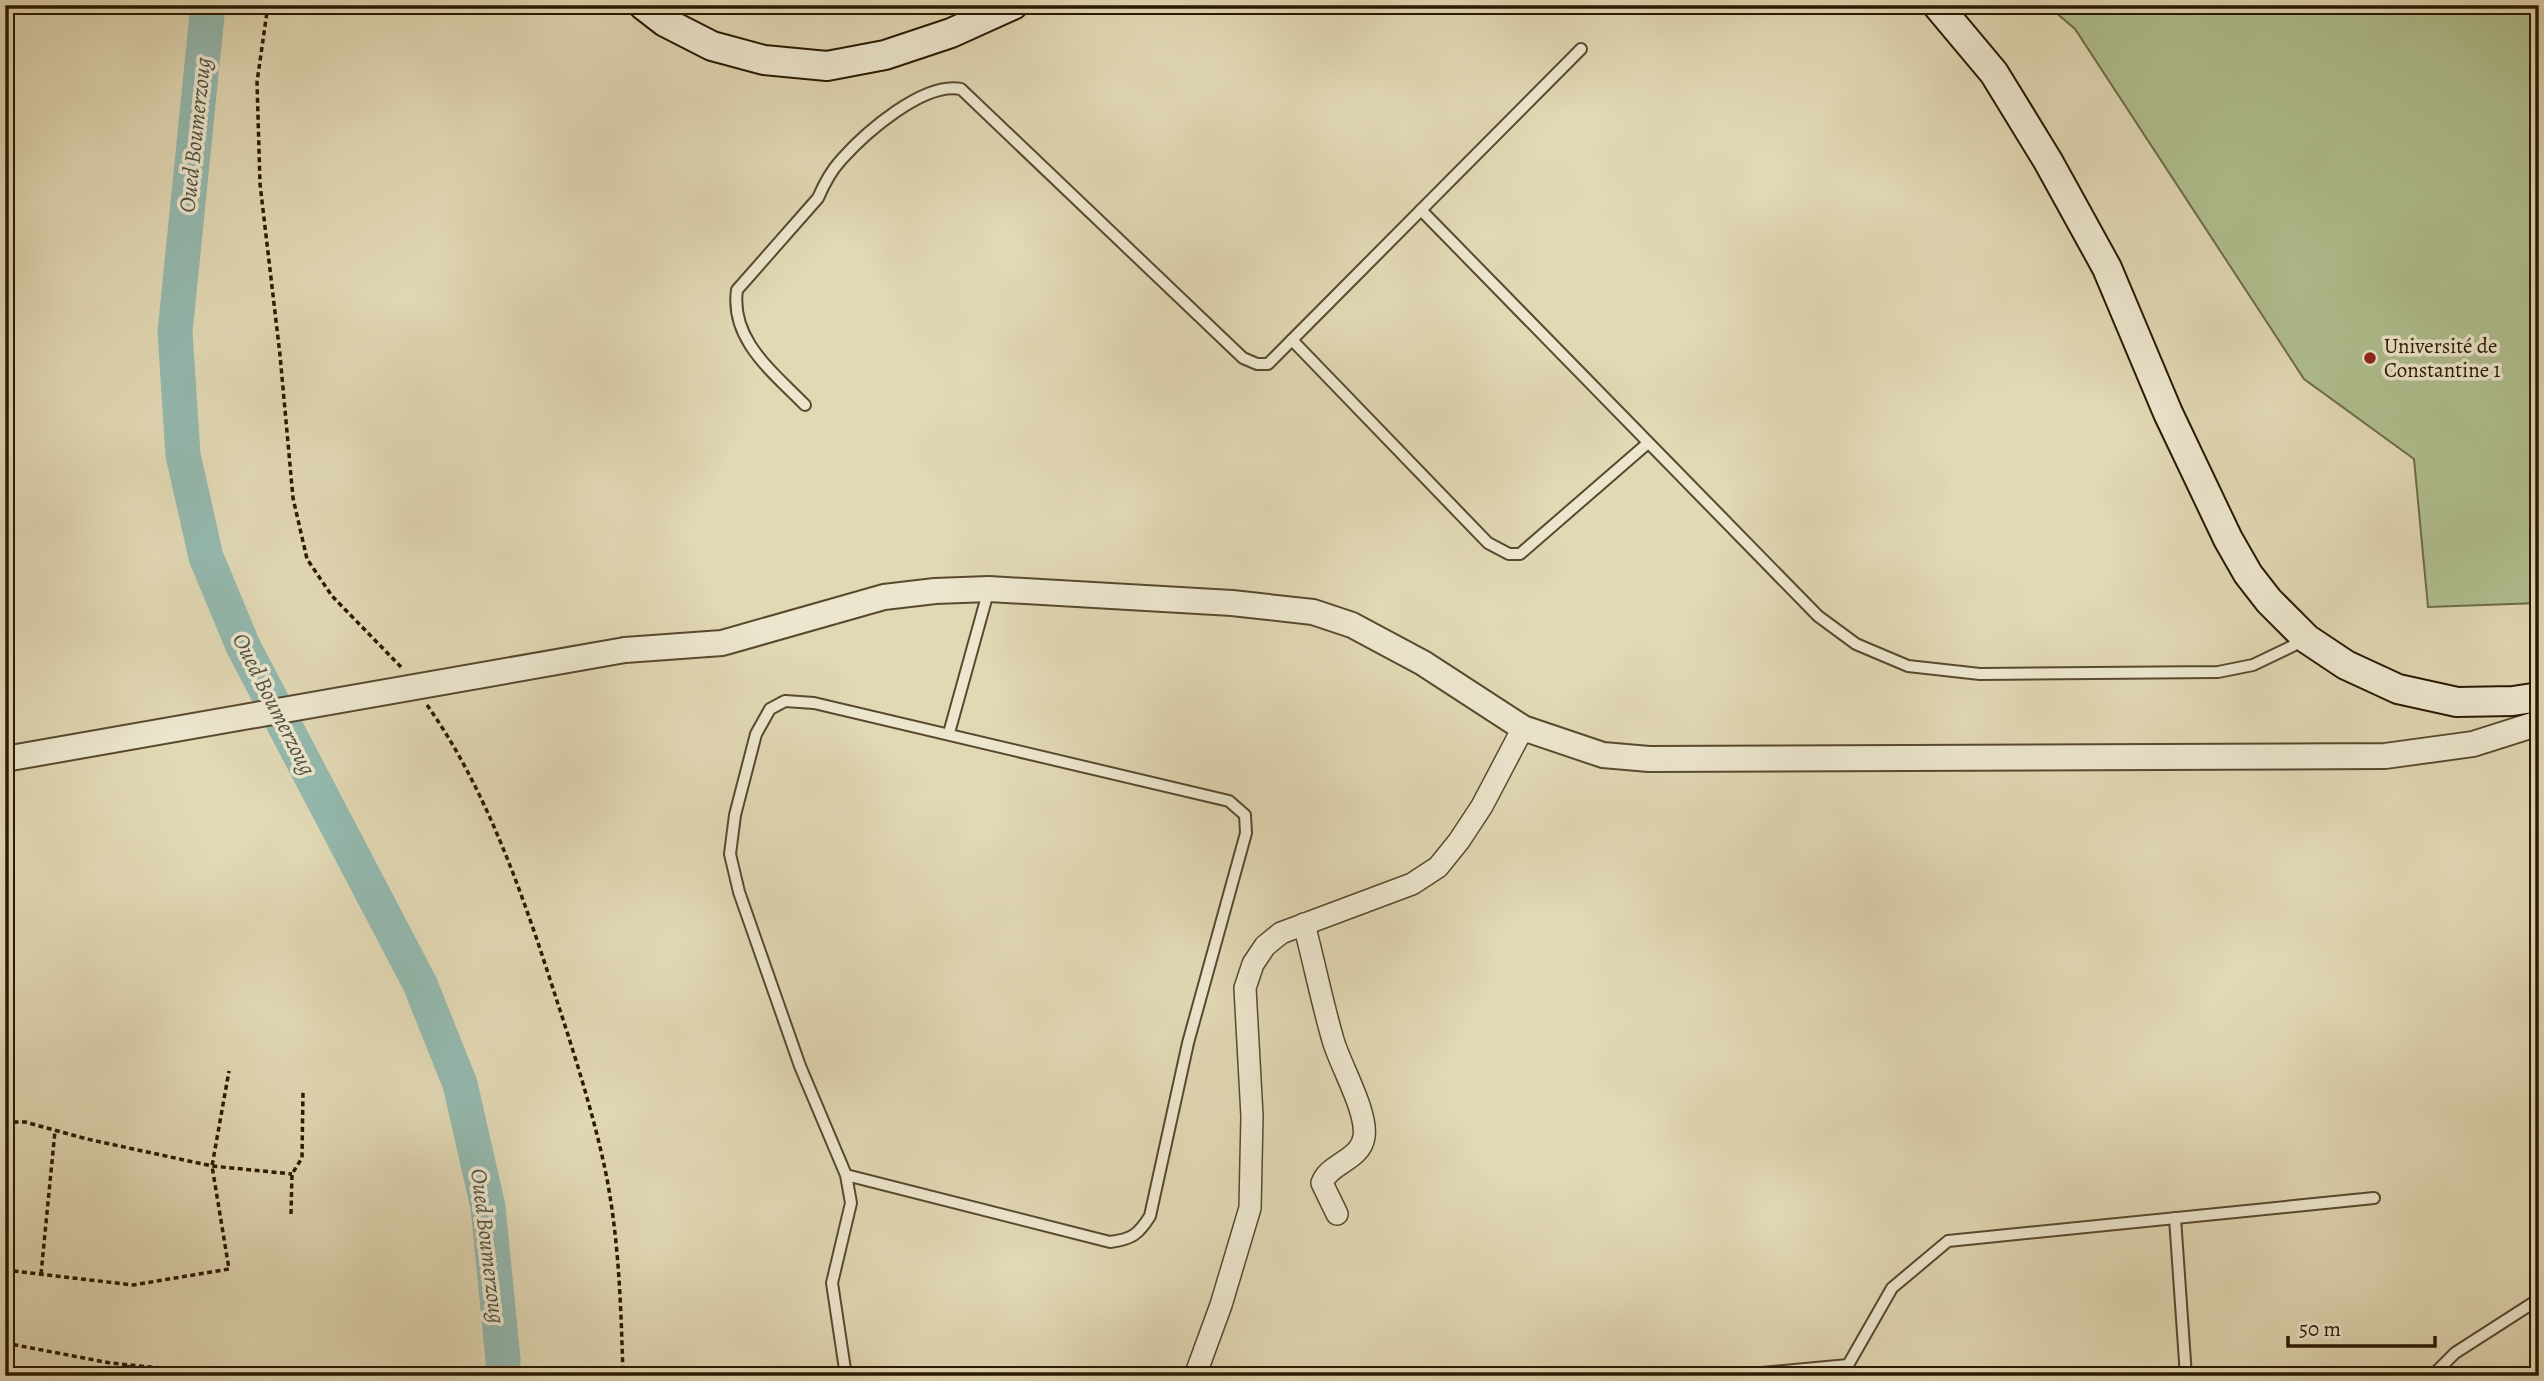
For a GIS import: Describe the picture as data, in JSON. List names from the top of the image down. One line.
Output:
{"water":["Oued Boumerzoug"],"places":["Université de Constantine 1"],"scale_bar":"50 m"}
